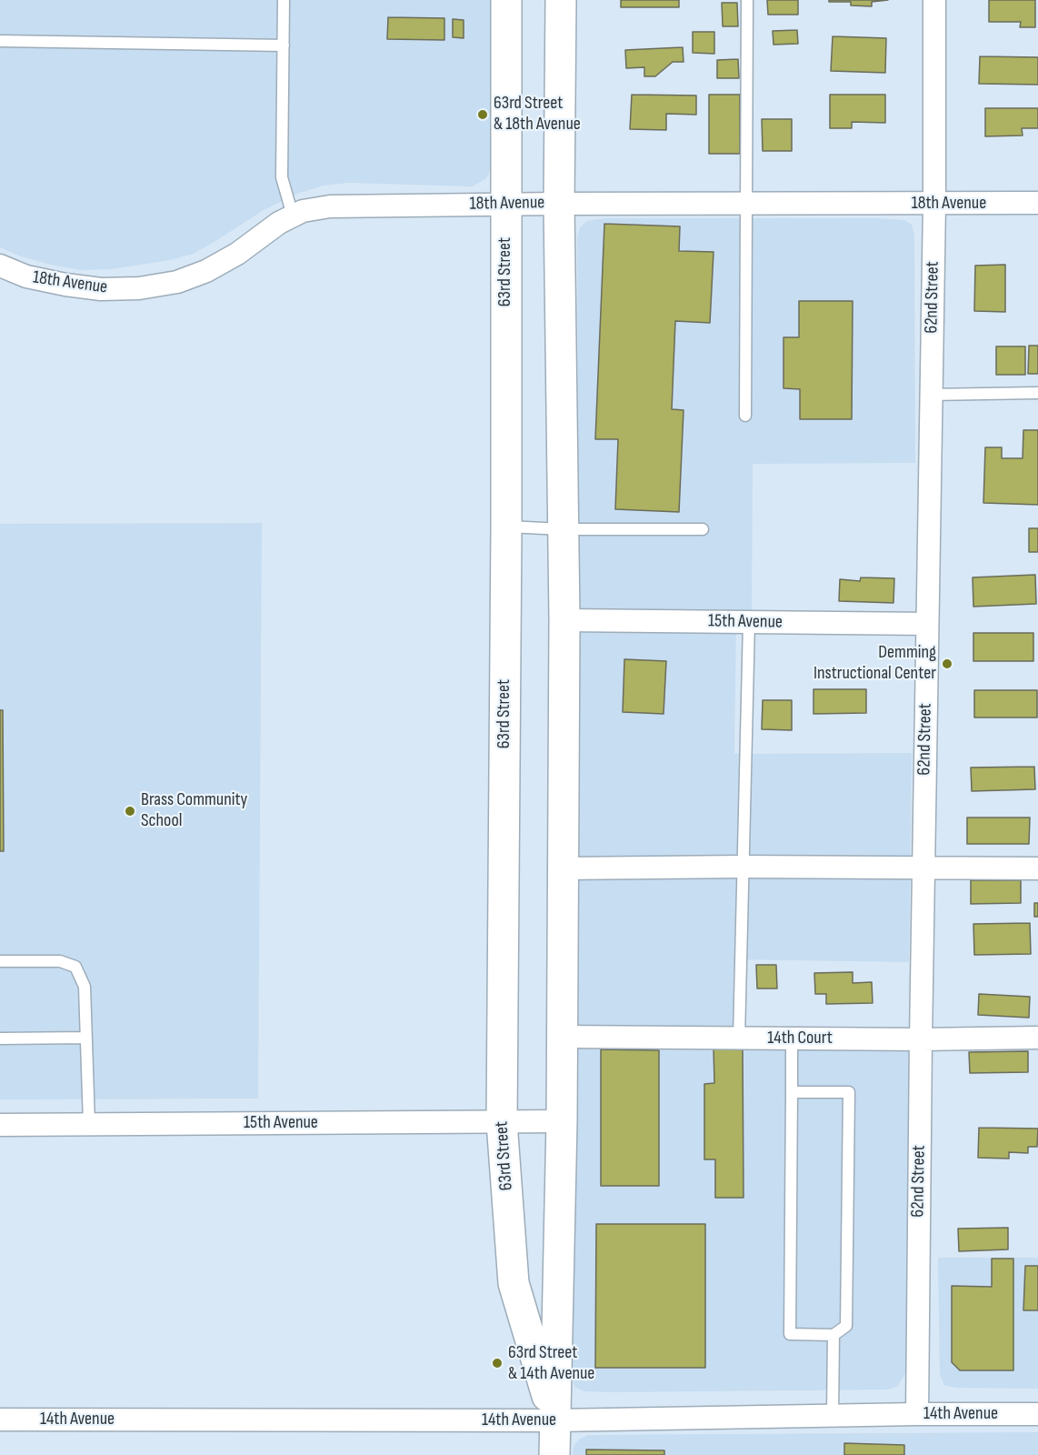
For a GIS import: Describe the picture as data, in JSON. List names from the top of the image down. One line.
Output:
{"streets":{"main road":["63rd Street"],"street":["18th Avenue","62nd Street","15th Avenue","14th Court","14th Avenue"]},"crossings":[["18th Avenue","63rd Street"],["18th Avenue","62nd Street"],["63rd Street","15th Avenue"],["63rd Street","14th Court"],["63rd Street","14th Avenue"],["62nd Street","15th Avenue"],["62nd Street","14th Court"],["62nd Street","14th Avenue"]],"places":["63rd Street & 18th Avenue","Demming Instructional Center","Brass Community School","63rd Street & 14th Avenue"]}
